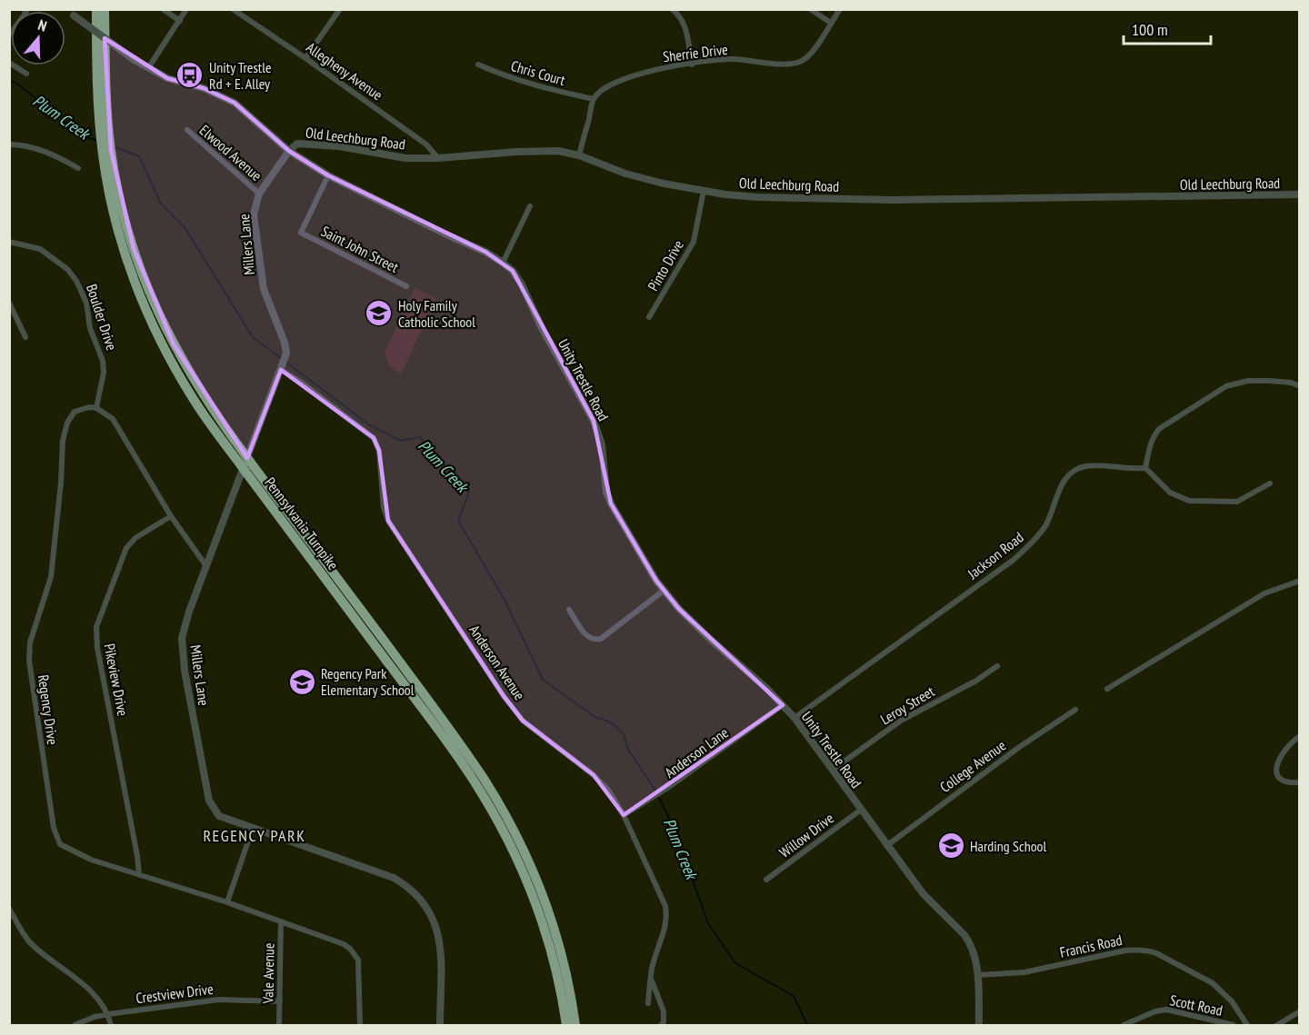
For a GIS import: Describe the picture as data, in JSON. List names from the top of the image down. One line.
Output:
{"streets":{"highway":["Pennsylvania Turnpike"],"street":["Sherrie Drive","Allegheny Avenue","Chris Court","Old Leechburg Road","Elwood Avenue","Millers Lane","Saint John Street","Pinto Drive","Boulder Drive","Unity Trestle Road","Jackson Road","Anderson Avenue","Pikeview Drive","Leroy Street","Regency Drive","Anderson Lane","College Avenue","Willow Drive","Francis Road","Vale Avenue","Crestview Drive","Scott Road"]},"crossings":[["Sherrie Drive","Chris Court"],["Allegheny Avenue","Old Leechburg Road"],["Old Leechburg Road","Millers Lane"],["Old Leechburg Road","Pinto Drive"],["Old Leechburg Road","Unity Trestle Road"],["Elwood Avenue","Millers Lane"],["Millers Lane","Unity Trestle Road"],["Millers Lane","Anderson Avenue"],["Saint John Street","Unity Trestle Road"],["Boulder Drive","Regency Drive"],["Unity Trestle Road","Jackson Road"],["Unity Trestle Road","Leroy Street"],["Unity Trestle Road","Anderson Lane"],["Unity Trestle Road","College Avenue"],["Unity Trestle Road","Willow Drive"],["Unity Trestle Road","Francis Road"],["Anderson Avenue","Anderson Lane"],["Pikeview Drive","Regency Drive"],["Regency Drive","Vale Avenue"],["Vale Avenue","Crestview Drive"]],"districts":["REGENCY PARK"],"water":["Plum Creek"],"places":{"bus stop":["Unity Trestle Rd + E. Alley"],"school or university":["Holy Family Catholic School","Regency Park Elementary School","Harding School"]},"scale_bar":"100 m","north":"top"}
